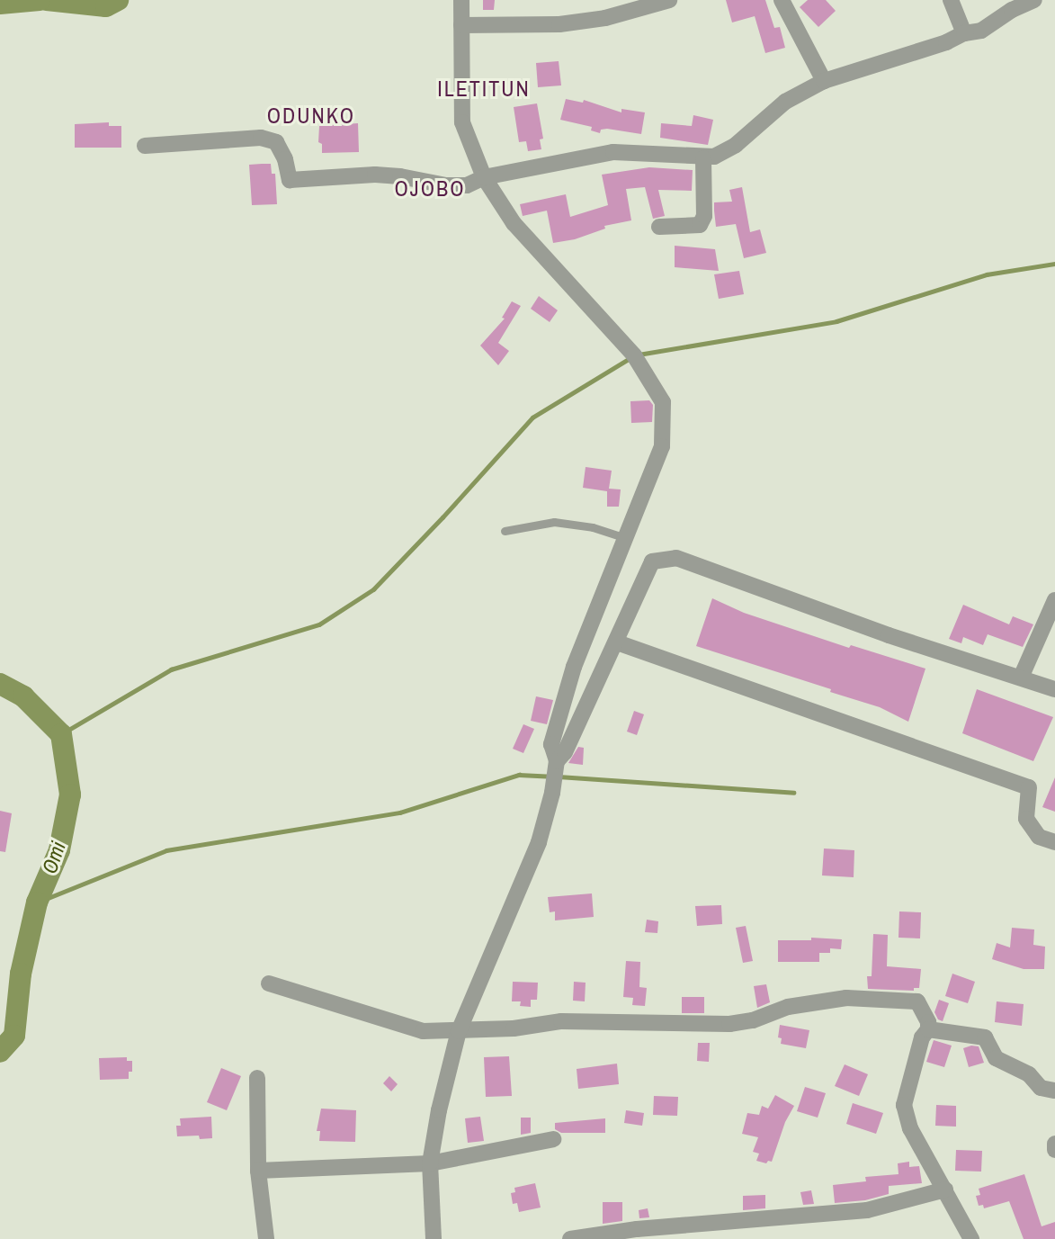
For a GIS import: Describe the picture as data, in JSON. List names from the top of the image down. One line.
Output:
{"districts":["ILETITUN","ODUNKO","OJOBO"],"water":["Omi"]}
